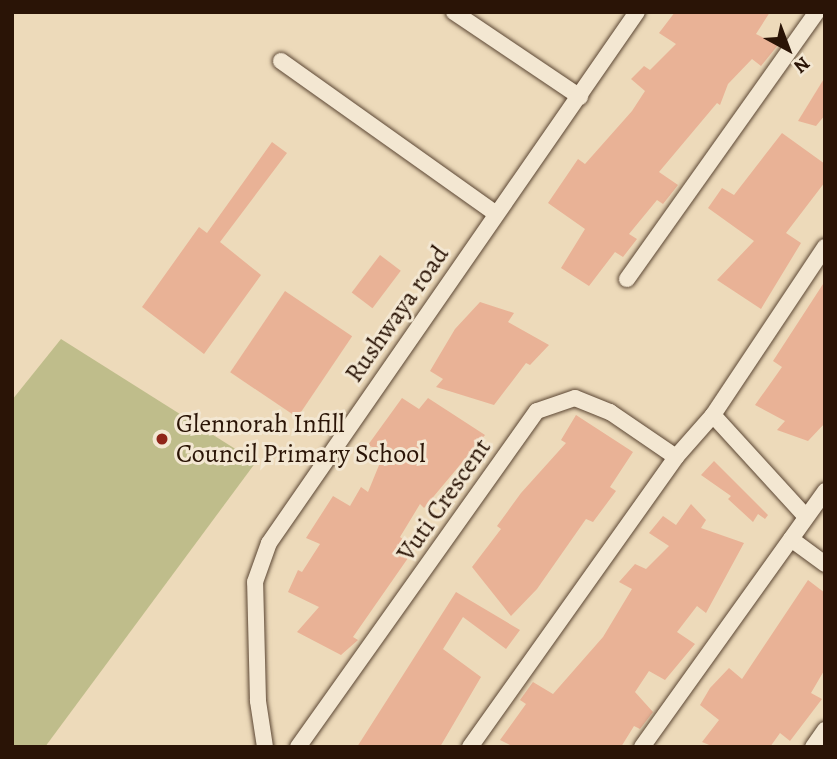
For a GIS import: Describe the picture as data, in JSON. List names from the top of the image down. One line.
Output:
{"streets":{"street":["Rushwaya road","Vuti Crescent"]},"places":["Glennorah Infill Council Primary School"],"north":"bottom right"}
